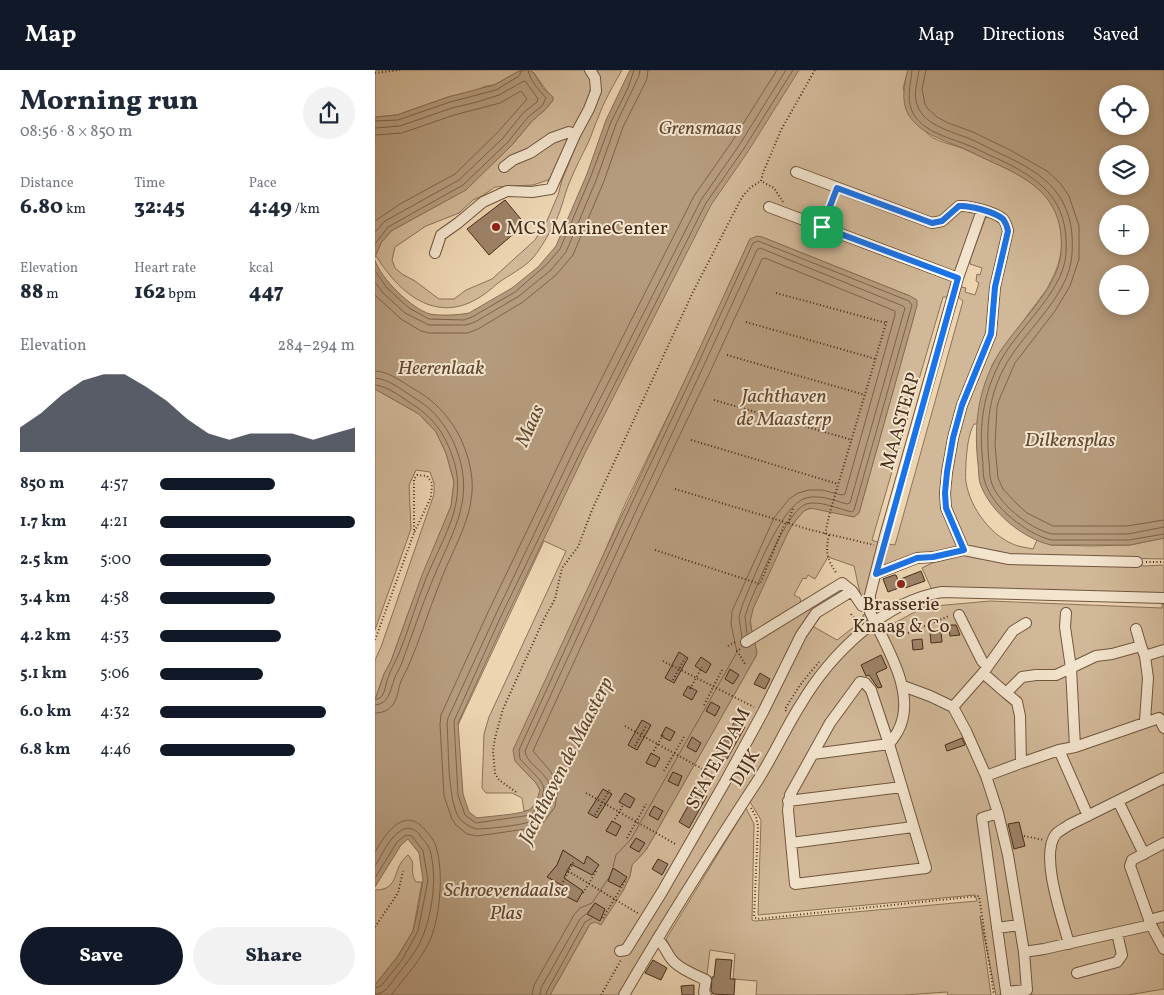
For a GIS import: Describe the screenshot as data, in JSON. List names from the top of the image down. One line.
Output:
{"streets":{"street":["MAASTERP","STATENDAM","DIJK"]},"water":["Heerenlaak","Jachthaven de Maasterp","Maas","Dilkensplas","Schroevendaalse Plas"],"parks":["Grensmaas"],"places":["MCS MarineCenter","Brasserie Knaag & Co"],"page":{"header":"Map","nav":["Map","Directions","Saved"],"heading":["Morning run","08:56 · 8 × 850 m"],"map_buttons":["+","−"],"stats":[["Distance","6.80 km"],["Time","32:45"],["Pace","4:49 /km"],["Elevation","88 m"],["Heart rate","162 bpm"],["kcal","447"]],"chart":["Elevation","284–294 m"],"list":[{"name":"850 m","note":"4:57"},{"name":"1.7 km","note":"4:21"},{"name":"2.5 km","note":"5:00"},{"name":"3.4 km","note":"4:58"},{"name":"4.2 km","note":"4:53"},{"name":"5.1 km","note":"5:06"},{"name":"6.0 km","note":"4:32"},{"name":"6.8 km","note":"4:46"}],"buttons":["Save","Share"]}}
